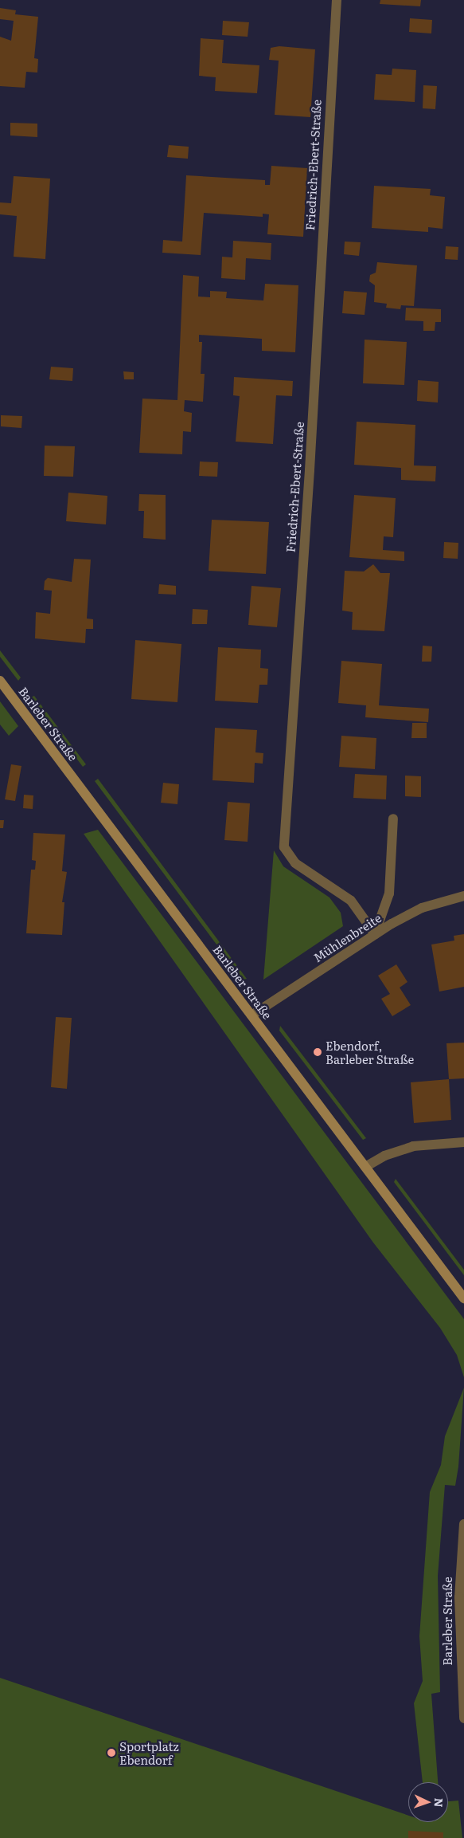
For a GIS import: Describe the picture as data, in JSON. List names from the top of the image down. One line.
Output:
{"streets":{"main road":["Barleber Straße"],"street":["Friedrich-Ebert-Straße","Mühlenbreite"]},"crossings":[["Friedrich-Ebert-Straße","Mühlenbreite"],["Barleber Straße","Mühlenbreite"]],"places":["Ebendorf, Barleber Straße","Sportplatz Ebendorf"],"north":"right"}
